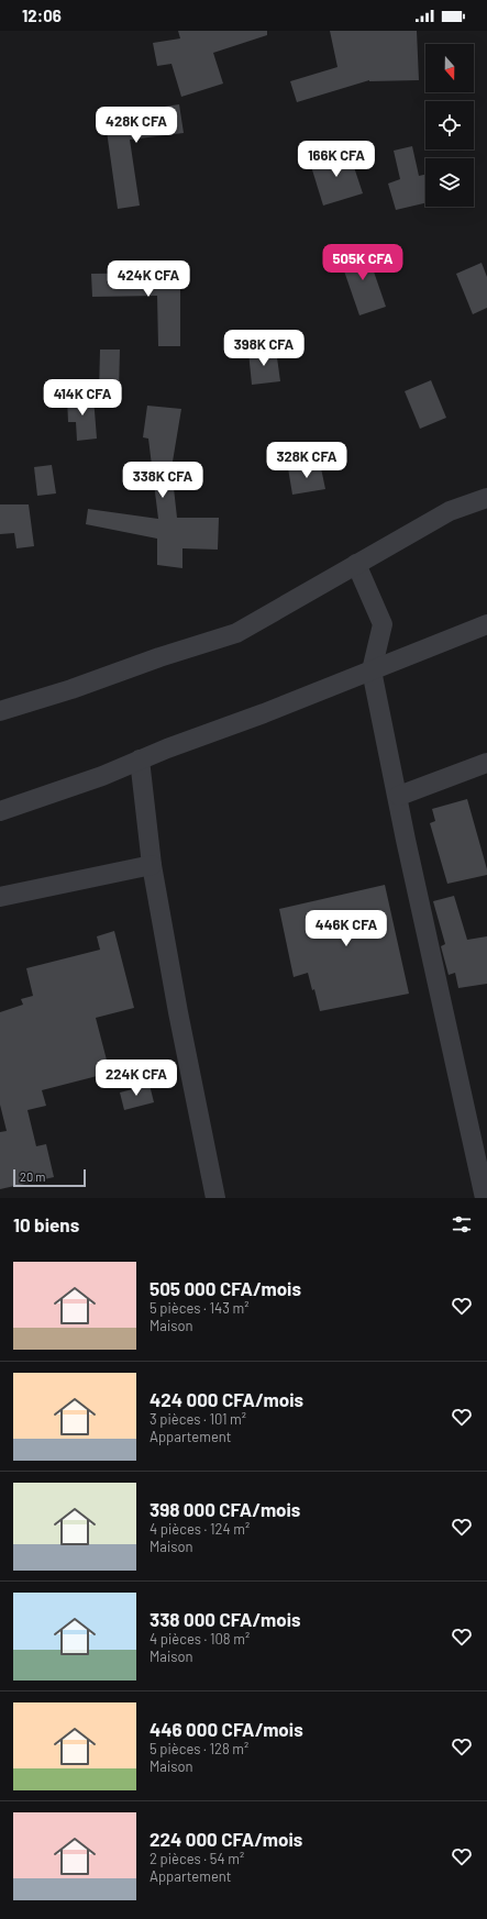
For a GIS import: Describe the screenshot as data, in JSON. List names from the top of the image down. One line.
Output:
{"scale_bar":"20 m","north":"bottom","page":{"status":"12:06","price":["428K CFA","166K CFA","505K CFA","424K CFA","398K CFA","414K CFA","328K CFA","338K CFA","446K CFA","224K CFA"],"scale":"20 m","heading":"10 biens","list":[{"name":"505 000 CFA/mois","note":"5 pièces · 143 m² · Maison"},{"name":"424 000 CFA/mois","note":"3 pièces · 101 m² · Appartement"},{"name":"398 000 CFA/mois","note":"4 pièces · 124 m² · Maison"},{"name":"338 000 CFA/mois","note":"4 pièces · 108 m² · Maison"},{"name":"446 000 CFA/mois","note":"5 pièces · 128 m² · Maison"},{"name":"224 000 CFA/mois","note":"2 pièces · 54 m² · Appartement"}]}}
